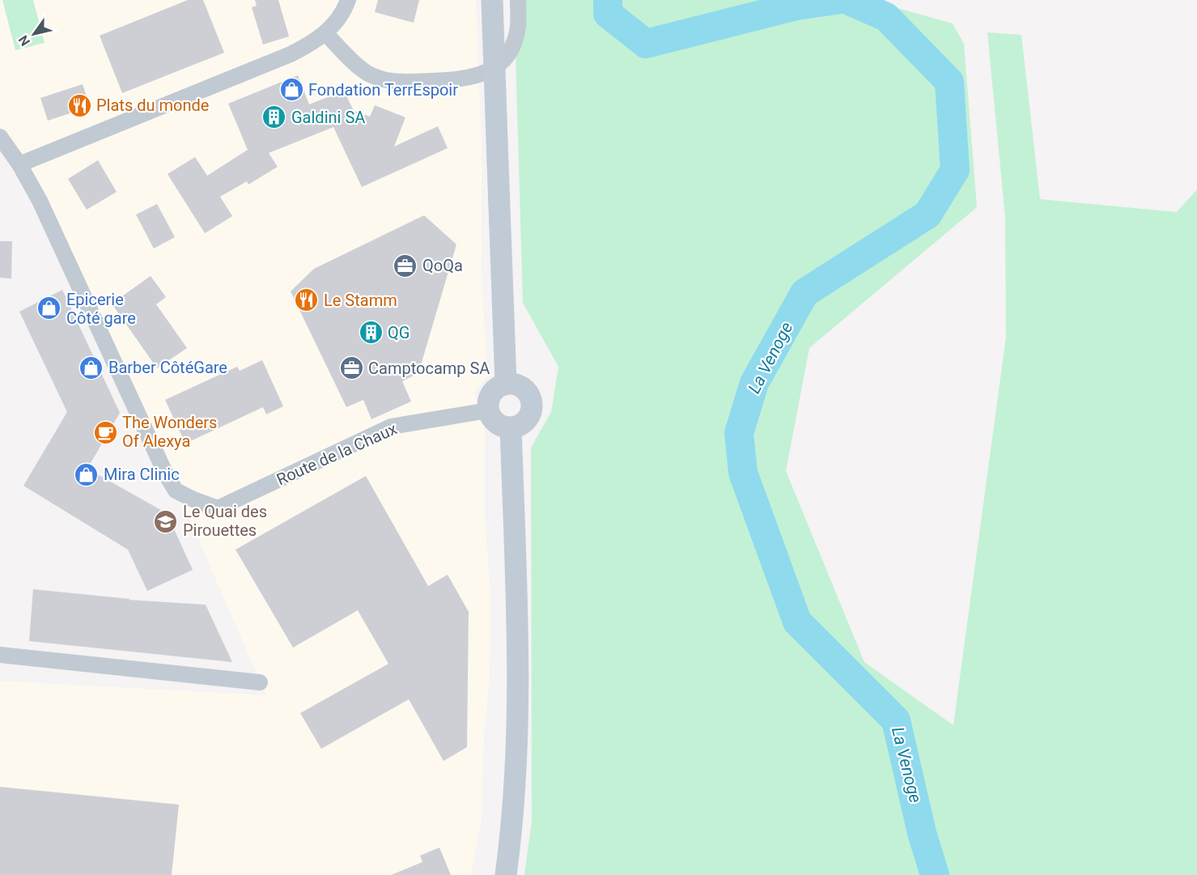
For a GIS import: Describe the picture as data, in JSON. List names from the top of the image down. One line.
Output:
{"streets":{"street":["Route de la Chaux"]},"water":["La Venoge"],"places":{"shop":["Fondation TerrEspoir","Epicerie Côté gare","Barber CôtéGare","Mira Clinic"],"restaurant":["Plats du monde","Le Stamm"],"building":["Galdini SA","QG"],"office":["QoQa","Camptocamp SA"],"cafe":["The Wonders Of Alexya"],"school or university":["Le Quai des Pirouettes"]},"north":"bottom left"}
